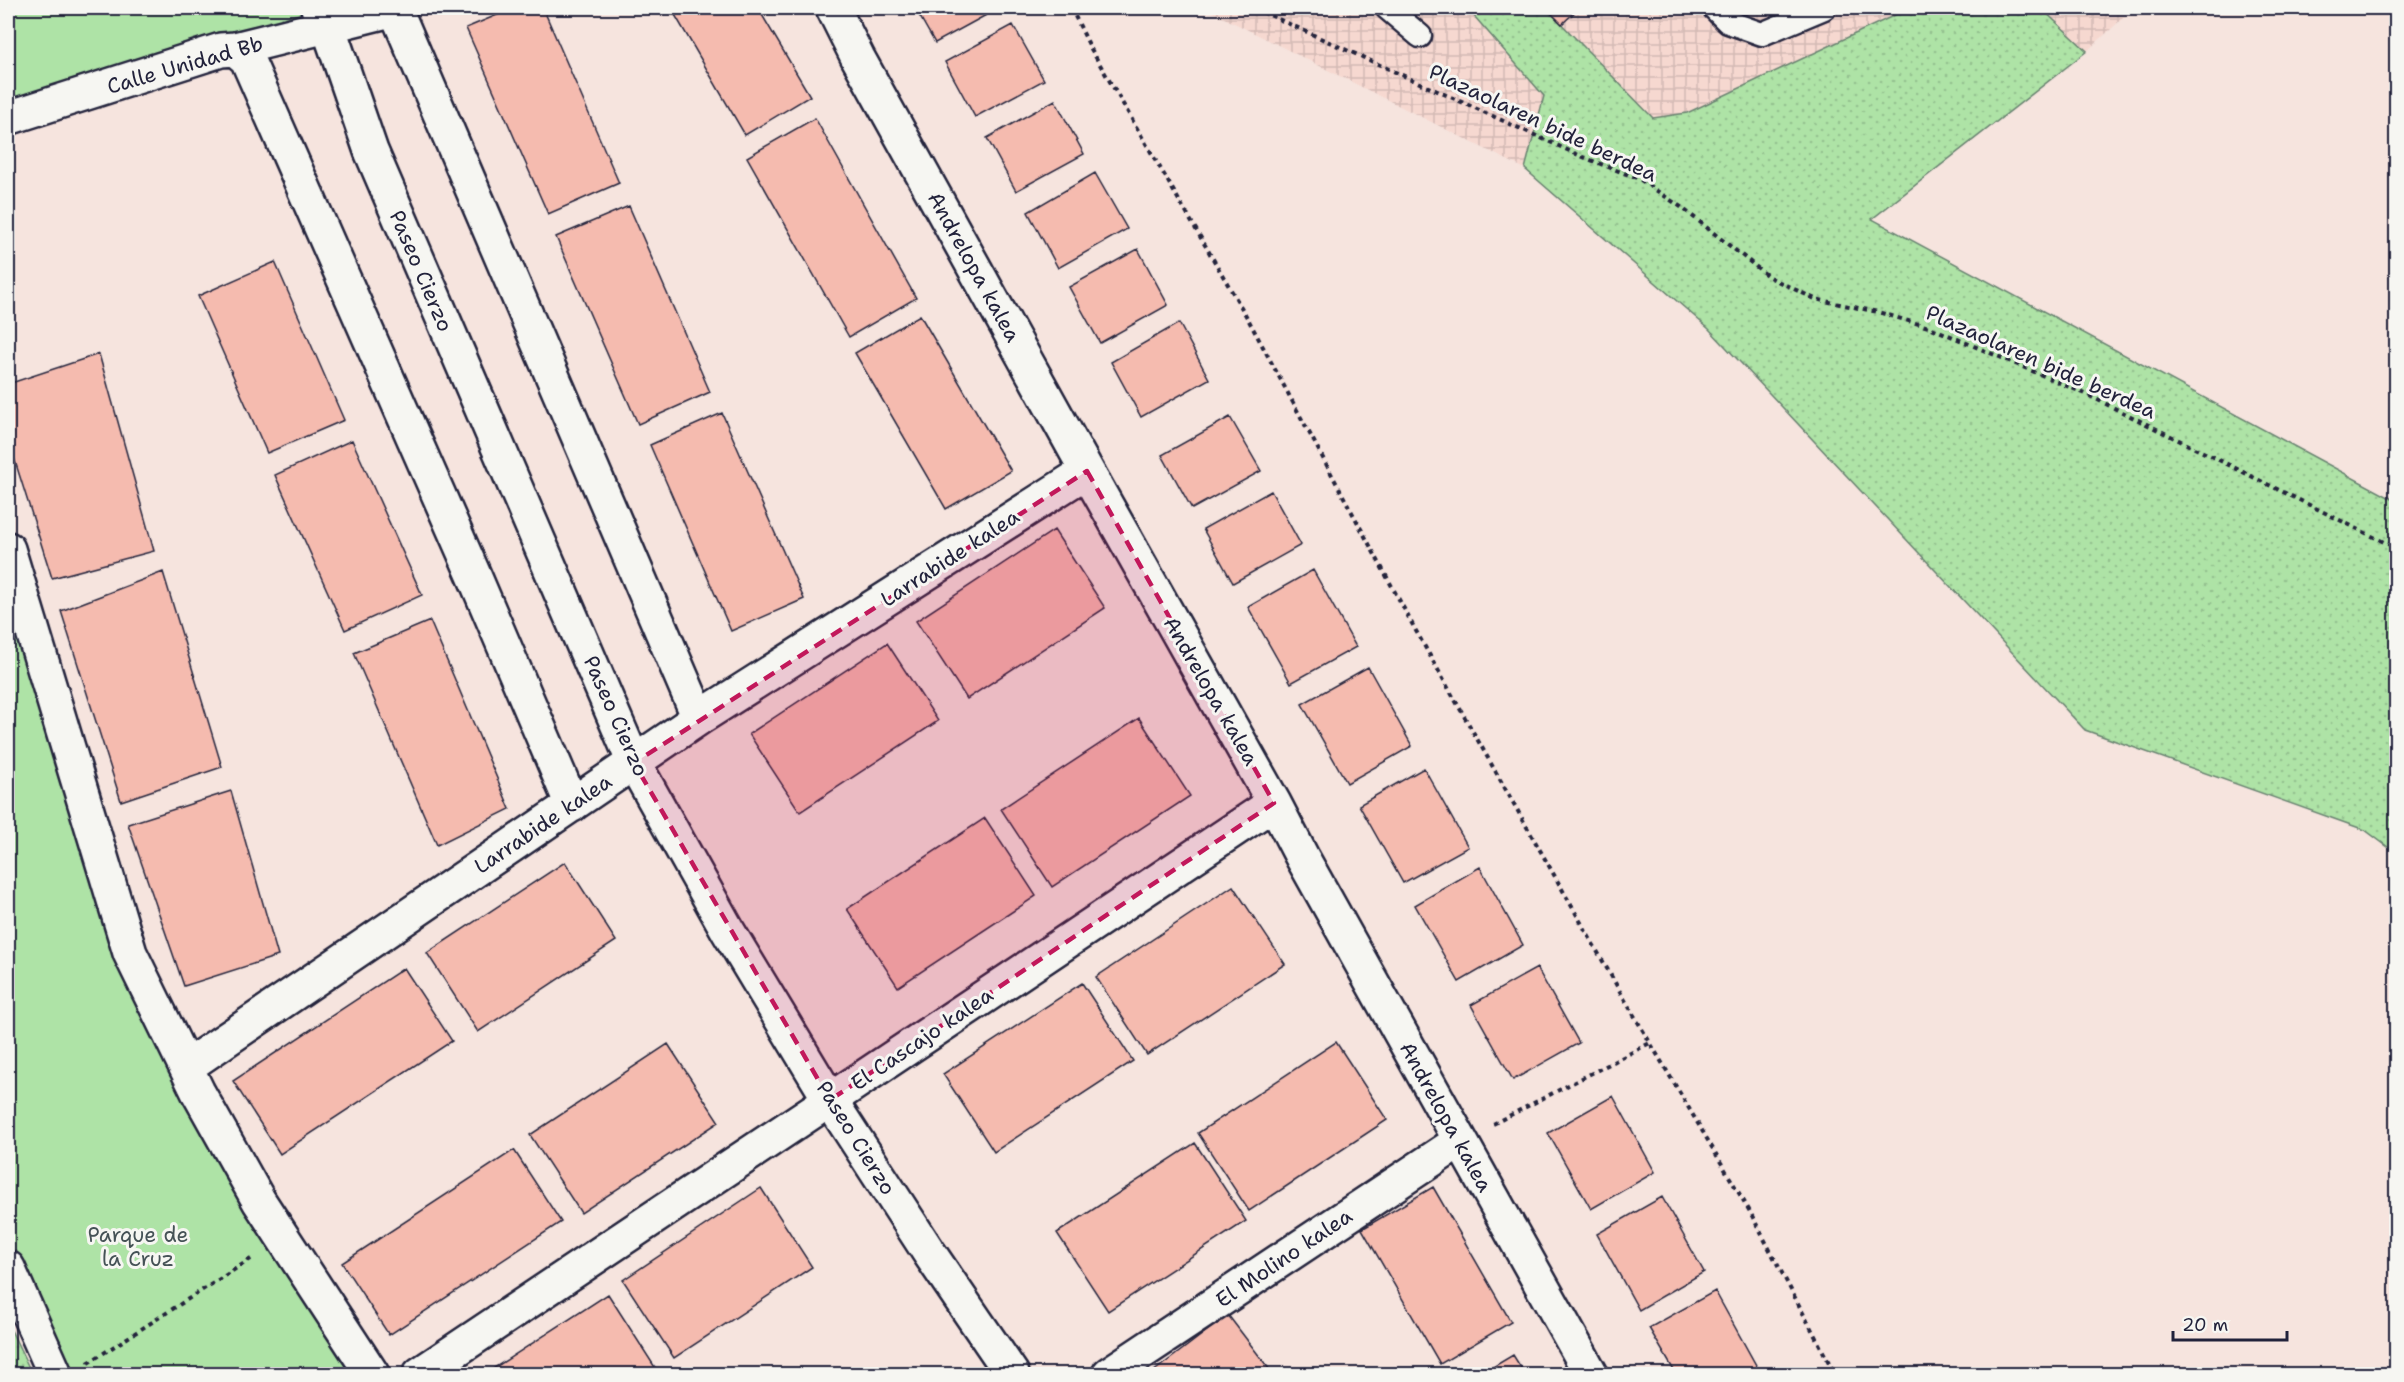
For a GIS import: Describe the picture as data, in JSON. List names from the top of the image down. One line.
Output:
{"streets":{"street":["Calle Unidad Bb","Andrelopa kalea","Paseo Cierzo","Larrabide kalea","El Cascajo kalea","El Molino kalea"],"path":["Plazaolaren bide berdea"]},"crossings":[["Calle Unidad Bb","Paseo Cierzo"],["Andrelopa kalea","Larrabide kalea"],["Andrelopa kalea","El Cascajo kalea"],["Andrelopa kalea","El Molino kalea"],["Paseo Cierzo","Larrabide kalea"],["Paseo Cierzo","El Cascajo kalea"]],"parks":["Parque de la Cruz"],"scale_bar":"20 m"}
